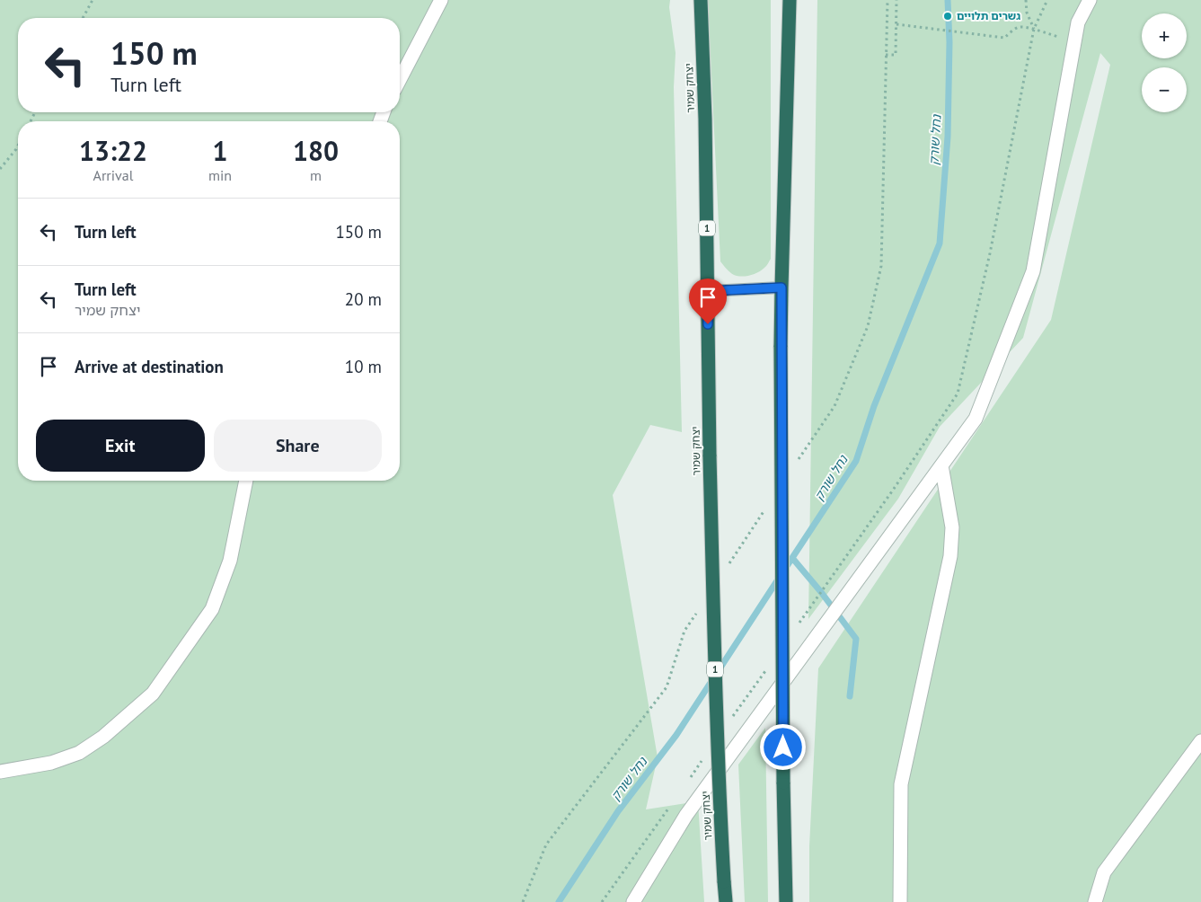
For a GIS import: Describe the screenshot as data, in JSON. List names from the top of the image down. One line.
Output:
{"streets":{"highway":["יצחק שמיר","1"]},"water":["נחל שורק"],"places":["גשרים תלויים"],"page":{"map_buttons":["+","−"],"turn":["150 m","Turn left"],"eta":["13:22","Arrival","1","min","180","m"],"list":[{"name":"Turn left","value":"150 m"},{"name":"Turn left","note":"יצחק שמיר","value":"20 m"},{"name":"Arrive at destination","value":"10 m"}],"buttons":["Exit","Share"]}}
